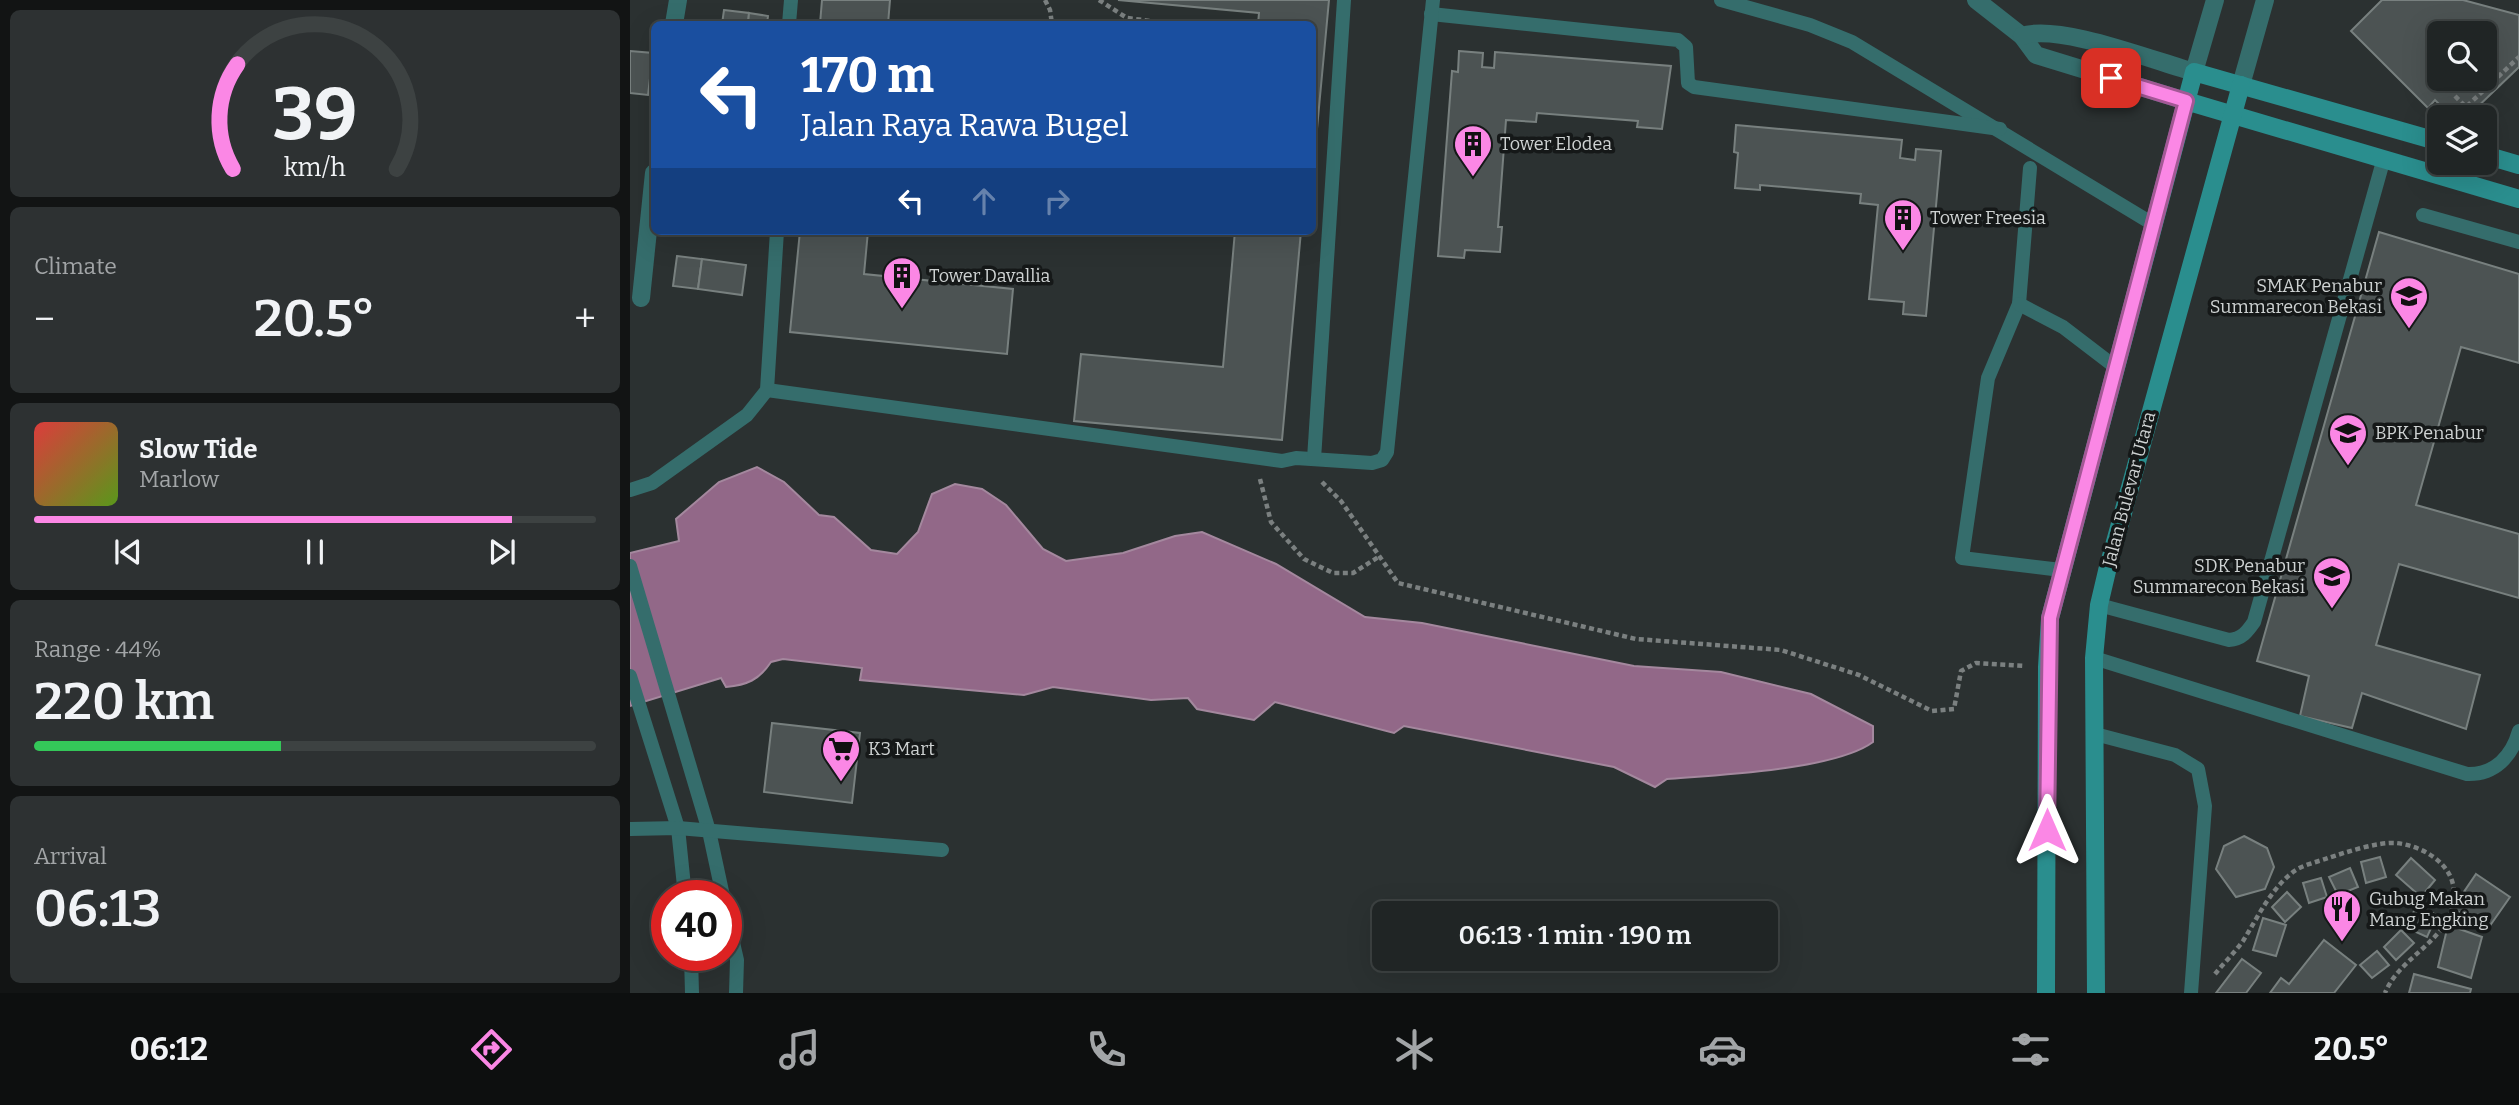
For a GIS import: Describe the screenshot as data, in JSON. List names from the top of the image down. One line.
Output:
{"streets":{"street":["Jalan Bulevar Utara"]},"places":{"building":["Tower Elodea","Tower Freesia","Tower Davallia"],"school or university":["SMAK Penabur Summarecon Bekasi","BPK Penabur","SDK Penabur Summarecon Bekasi"],"supermarket":["K3 Mart"],"restaurant":["Gubug Makan Mang Engking"]},"page":{"turn":["170 m","Jalan Raya Rawa Bugel"],"tile":["Climate",["Range · 44%","220 km"],["Arrival","06:13"]],"heat":["−","20.5°","+"],"song":["Slow Tide","Marlow"],"limit":"40","trip":"06:13 · 1 min · 190 m","tabs":["06:12","20.5°"],"gauge":["39","km/h"]}}
